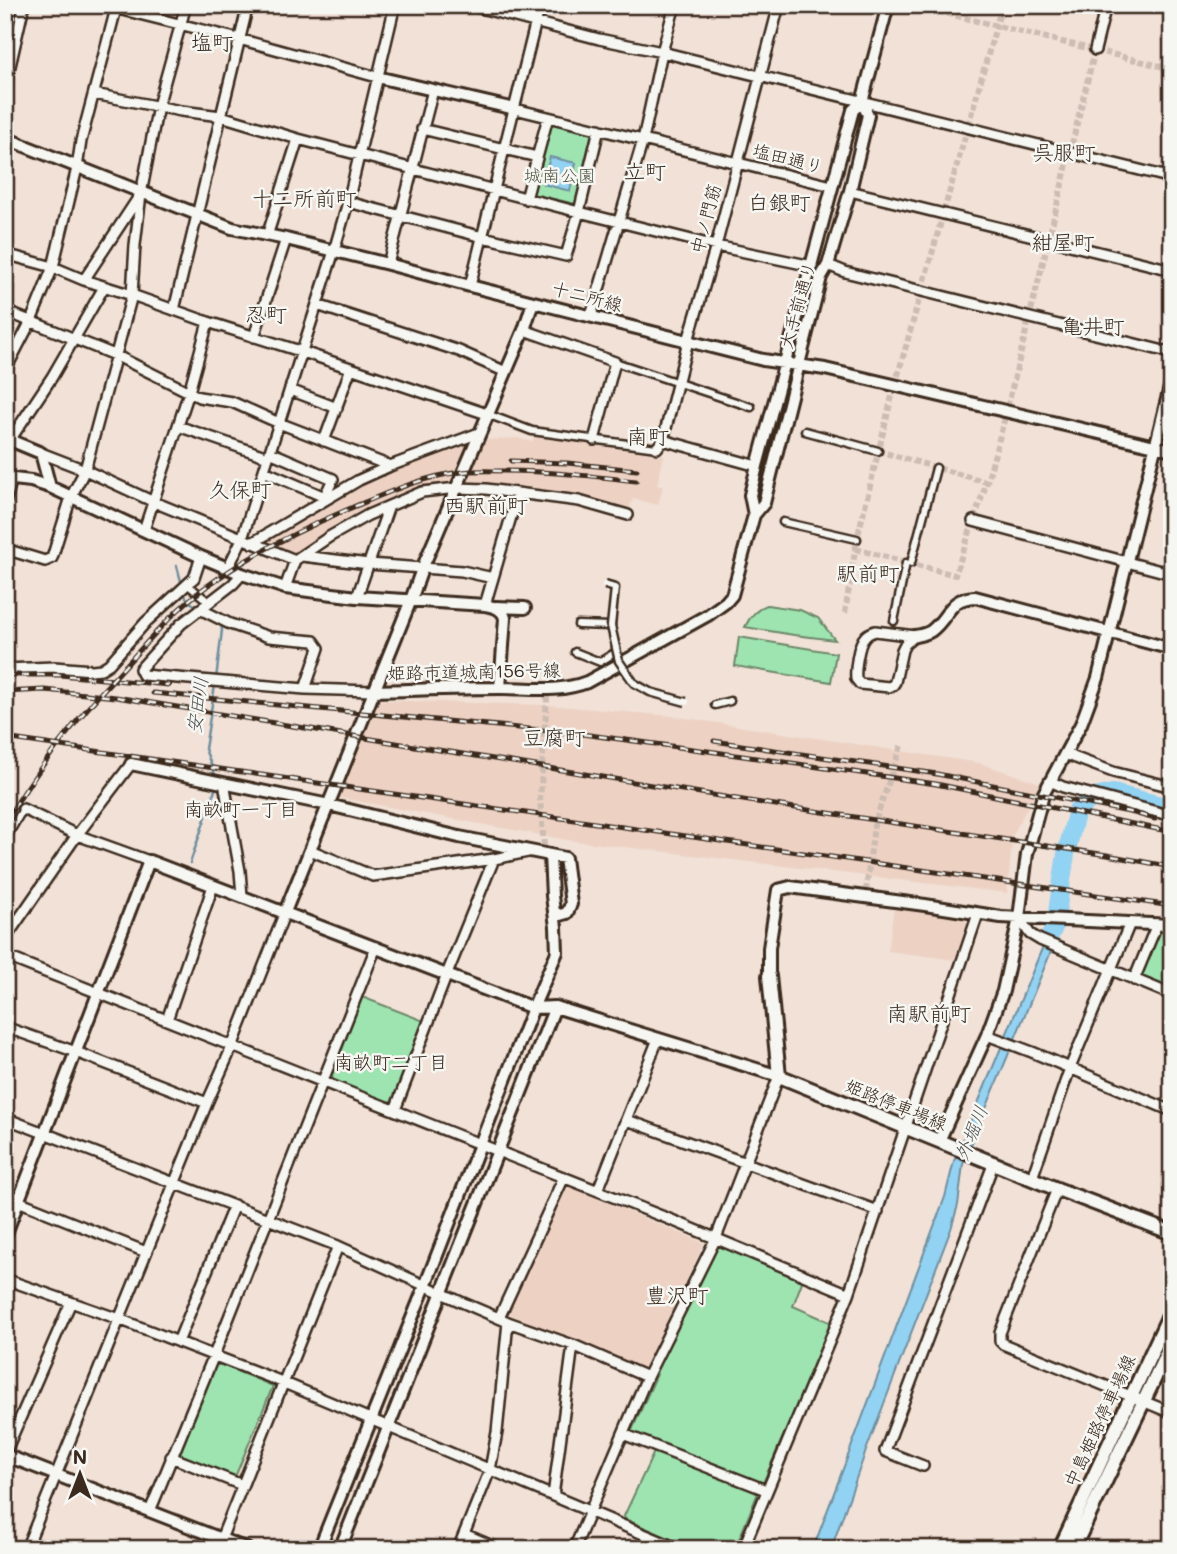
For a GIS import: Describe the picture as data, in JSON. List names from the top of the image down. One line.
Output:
{"streets":{"main road":["姫路停車場線","中島姫路停車場線"],"street":["塩田通り","中ノ門筋","十二所線","大手前通り","姫路市道城南156号線"]},"crossings":[["塩田通り","中ノ門筋"],["塩田通り","大手前通り"],["中ノ門筋","十二所線"],["十二所線","大手前通り"],["大手前通り","姫路市道城南156号線"]],"districts":["塩町","呉服町","立町","十二所前町","白銀町","紺屋町","忍町","亀井町","南町","久保町","西駅前町","駅前町","豆腐町","南畝町一丁目","南駅前町","南畝町二丁目","豊沢町"],"water":["安田川","外堀川"],"parks":["城南公園"],"north":"top"}
